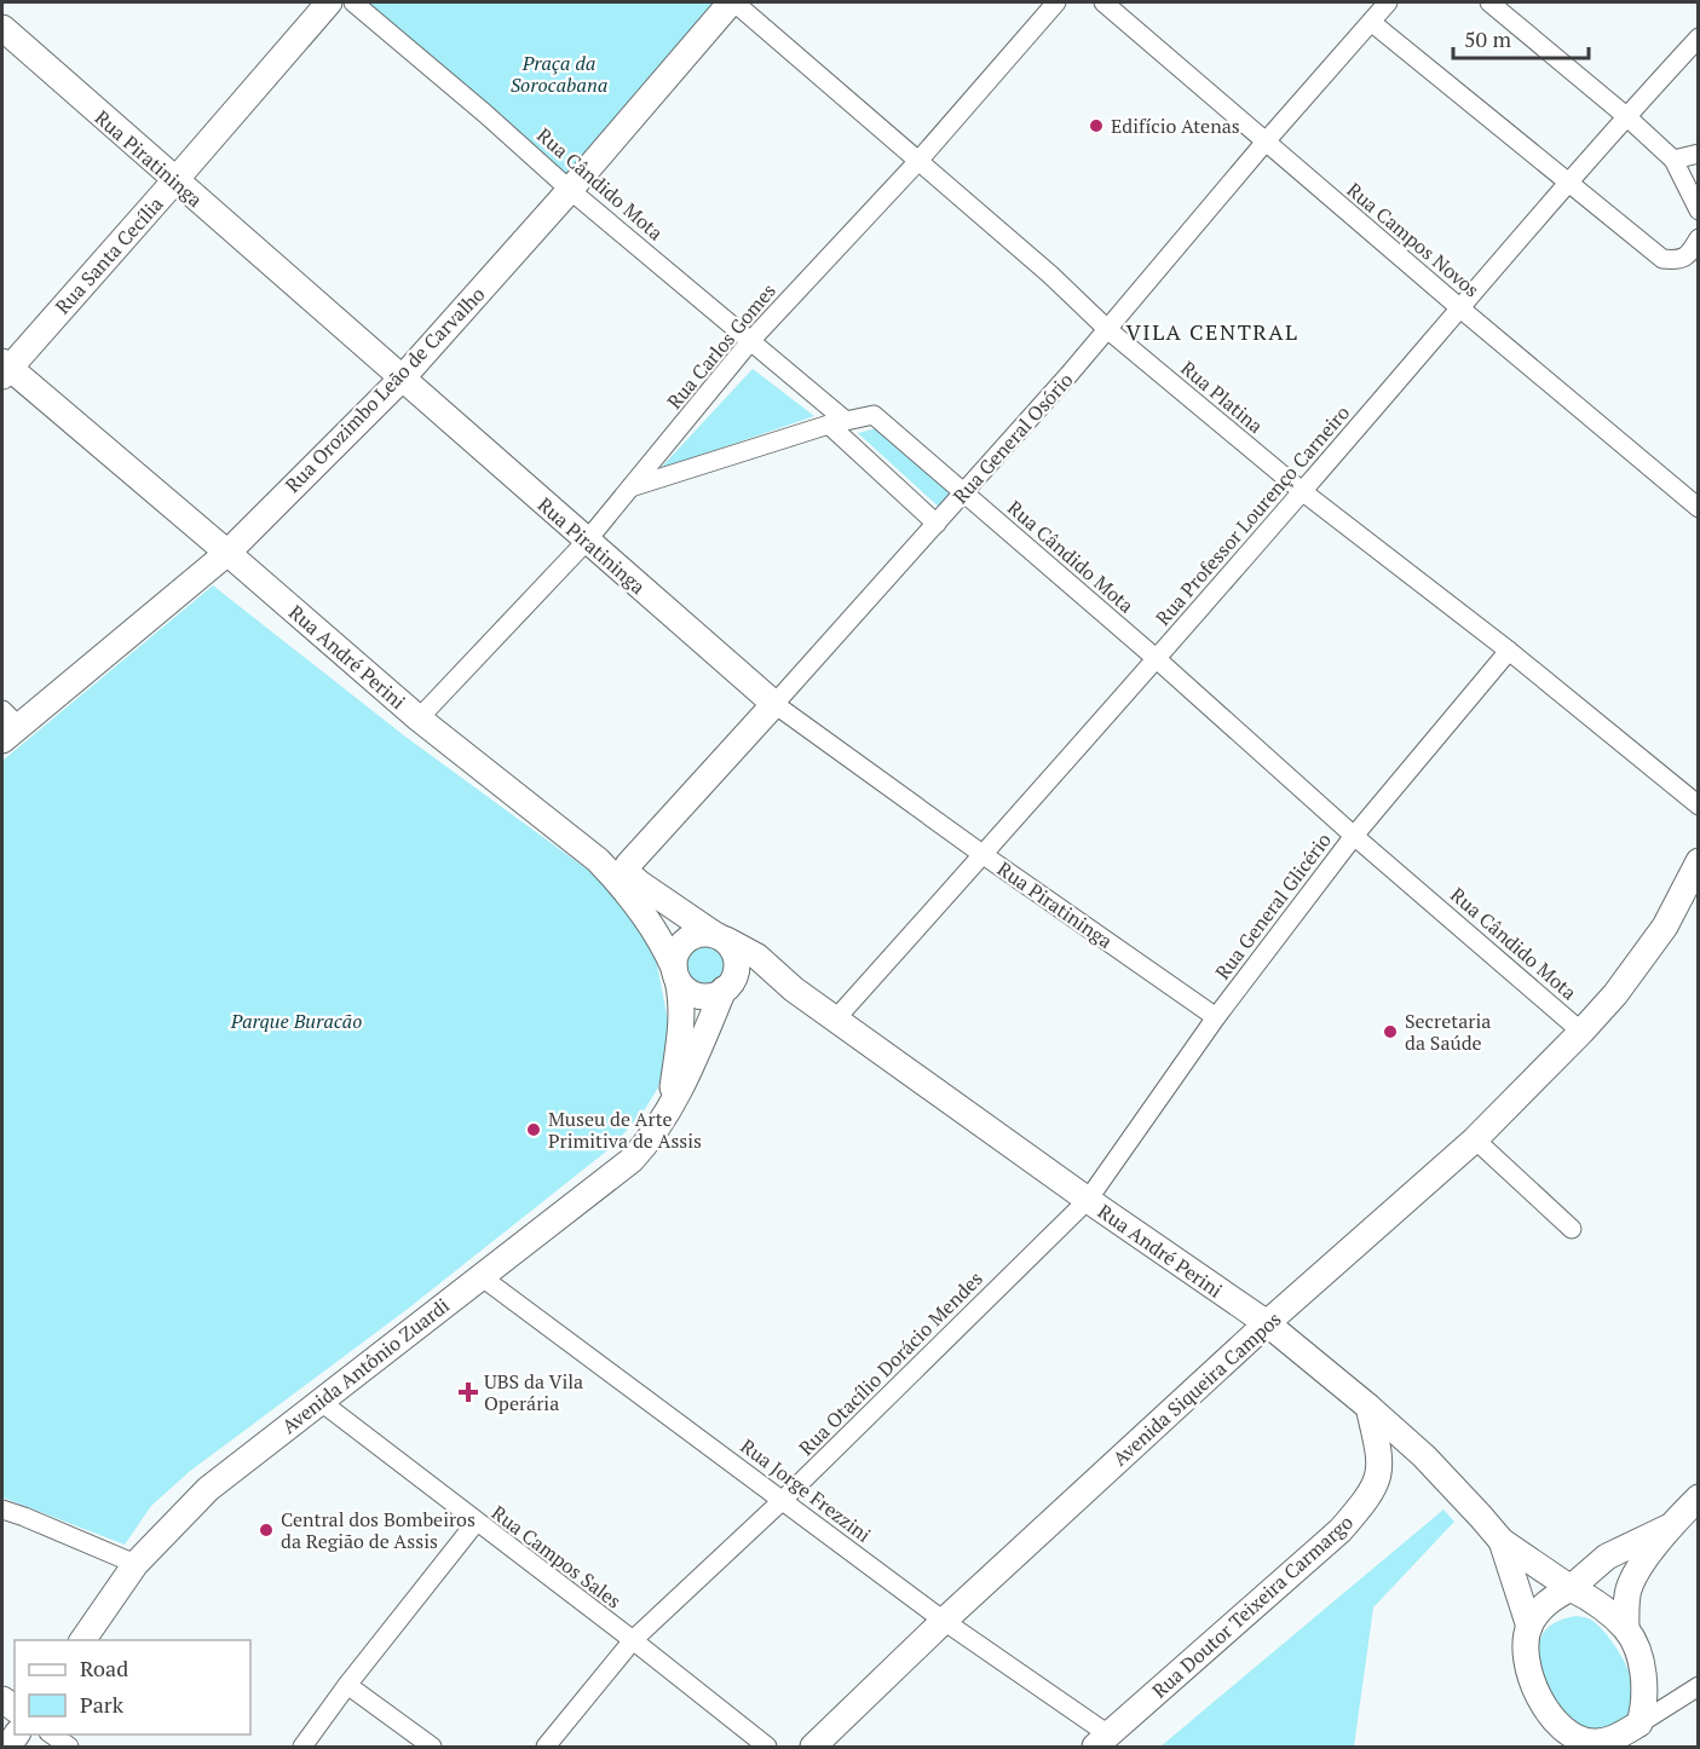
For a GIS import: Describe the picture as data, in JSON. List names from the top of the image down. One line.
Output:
{"streets":{"main road":["Rua Piratininga","Rua Santa Cecília","Rua Orozimbo Leão de Carvalho","Rua General Osório","Rua André Perini","Avenida Antônio Zuardi","Avenida Siqueira Campos","Rua Doutor Teixeira Carmargo"],"street":["Rua Cândido Mota","Rua Campos Novos","Rua Carlos Gomes","Rua Platina","Rua Professor Lourenço Carneiro","Rua General Glicério","Rua Otacílio Dorácio Mendes","Rua Jorge Frezzini","Rua Campos Sales"]},"crossings":[["Rua Piratininga","Rua Santa Cecília"],["Rua Piratininga","Rua Carlos Gomes"],["Rua Piratininga","Rua Orozimbo Leão de Carvalho"],["Rua Piratininga","Rua General Osório"],["Rua Piratininga","Rua Professor Lourenço Carneiro"],["Rua Piratininga","Rua General Glicério"],["Rua Cândido Mota","Rua Carlos Gomes"],["Rua Cândido Mota","Rua Orozimbo Leão de Carvalho"],["Rua Cândido Mota","Rua General Osório"],["Rua Cândido Mota","Rua Professor Lourenço Carneiro"],["Rua Cândido Mota","Rua General Glicério"],["Rua Cândido Mota","Avenida Siqueira Campos"],["Rua Campos Novos","Rua General Osório"],["Rua Campos Novos","Rua Professor Lourenço Carneiro"],["Rua Santa Cecília","Rua André Perini"],["Rua Carlos Gomes","Rua Platina"],["Rua Carlos Gomes","Rua André Perini"],["Rua Orozimbo Leão de Carvalho","Rua Platina"],["Rua Orozimbo Leão de Carvalho","Rua André Perini"],["Rua Platina","Rua General Osório"],["Rua Platina","Rua Professor Lourenço Carneiro"],["Rua Platina","Rua General Glicério"],["Rua General Osório","Rua André Perini"],["Rua Professor Lourenço Carneiro","Rua André Perini"],["Rua André Perini","Rua General Glicério"],["Rua André Perini","Rua Otacílio Dorácio Mendes"],["Rua André Perini","Avenida Antônio Zuardi"],["Rua André Perini","Avenida Siqueira Campos"],["Rua André Perini","Rua Doutor Teixeira Carmargo"],["Rua General Glicério","Rua Otacílio Dorácio Mendes"],["Rua Otacílio Dorácio Mendes","Rua Jorge Frezzini"],["Rua Otacílio Dorácio Mendes","Rua Campos Sales"],["Avenida Antônio Zuardi","Rua Jorge Frezzini"],["Avenida Antônio Zuardi","Rua Campos Sales"],["Avenida Siqueira Campos","Rua Jorge Frezzini"],["Rua Jorge Frezzini","Rua Doutor Teixeira Carmargo"]],"districts":["VILA CENTRAL"],"parks":["Praça da Sorocabana","Parque Buracão"],"places":{"other":["Edifício Atenas","Secretaria da Saúde","Museu de Arte Primitiva de Assis","Central dos Bombeiros da Região de Assis"],"health":["UBS da Vila Operária"]},"legend":["Road","Park"],"scale_bar":"50 m"}
